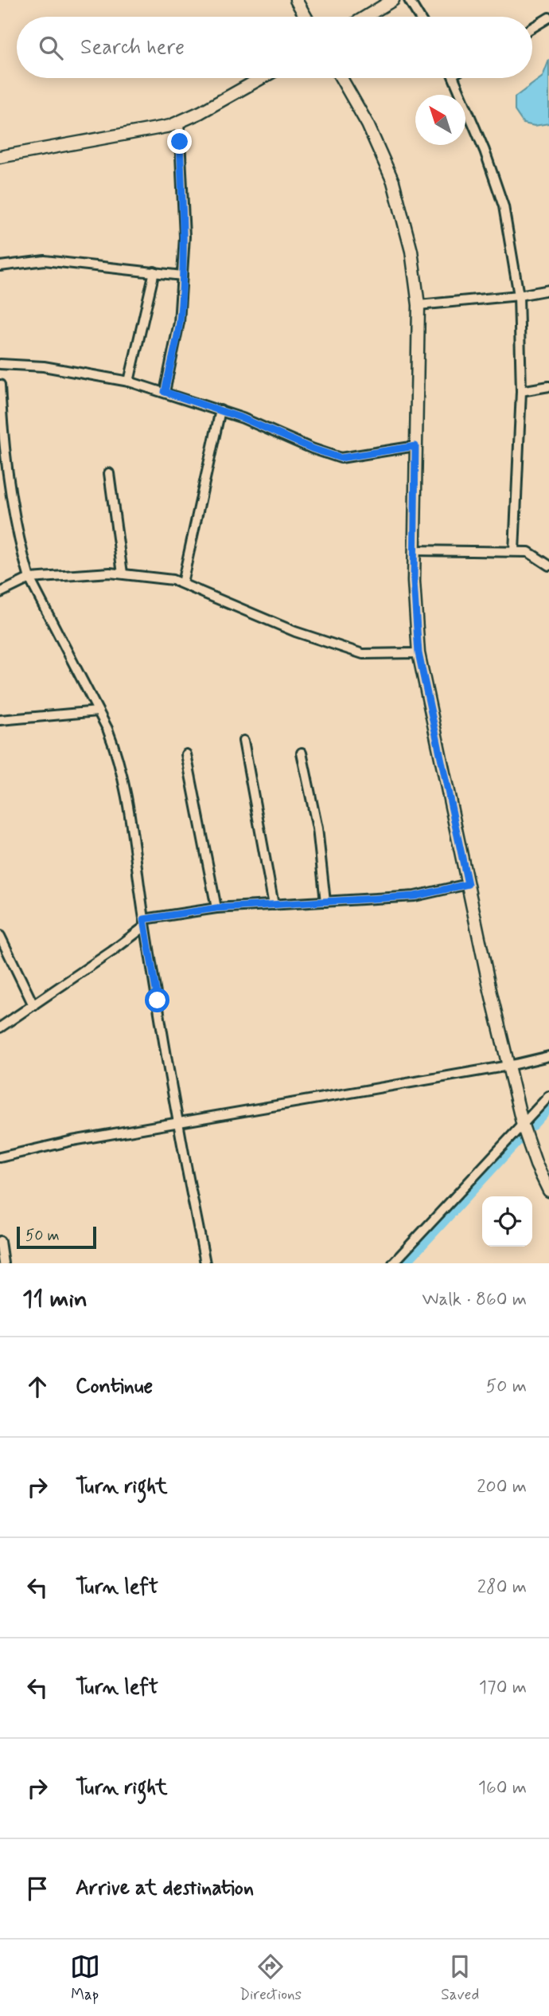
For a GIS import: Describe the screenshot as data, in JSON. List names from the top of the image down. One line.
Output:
{"scale_bar":"50 m","north":"top left","page":{"search":"Search here","scale":"50 m","heading":["11 min","Walk · 860 m"],"list":[["Continue","50 m"],["Turn right","200 m"],["Turn left","280 m"],["Turn left","170 m"],["Turn right","160 m"],"Arrive at destination"],"nav":["Map","Directions","Saved"]}}
